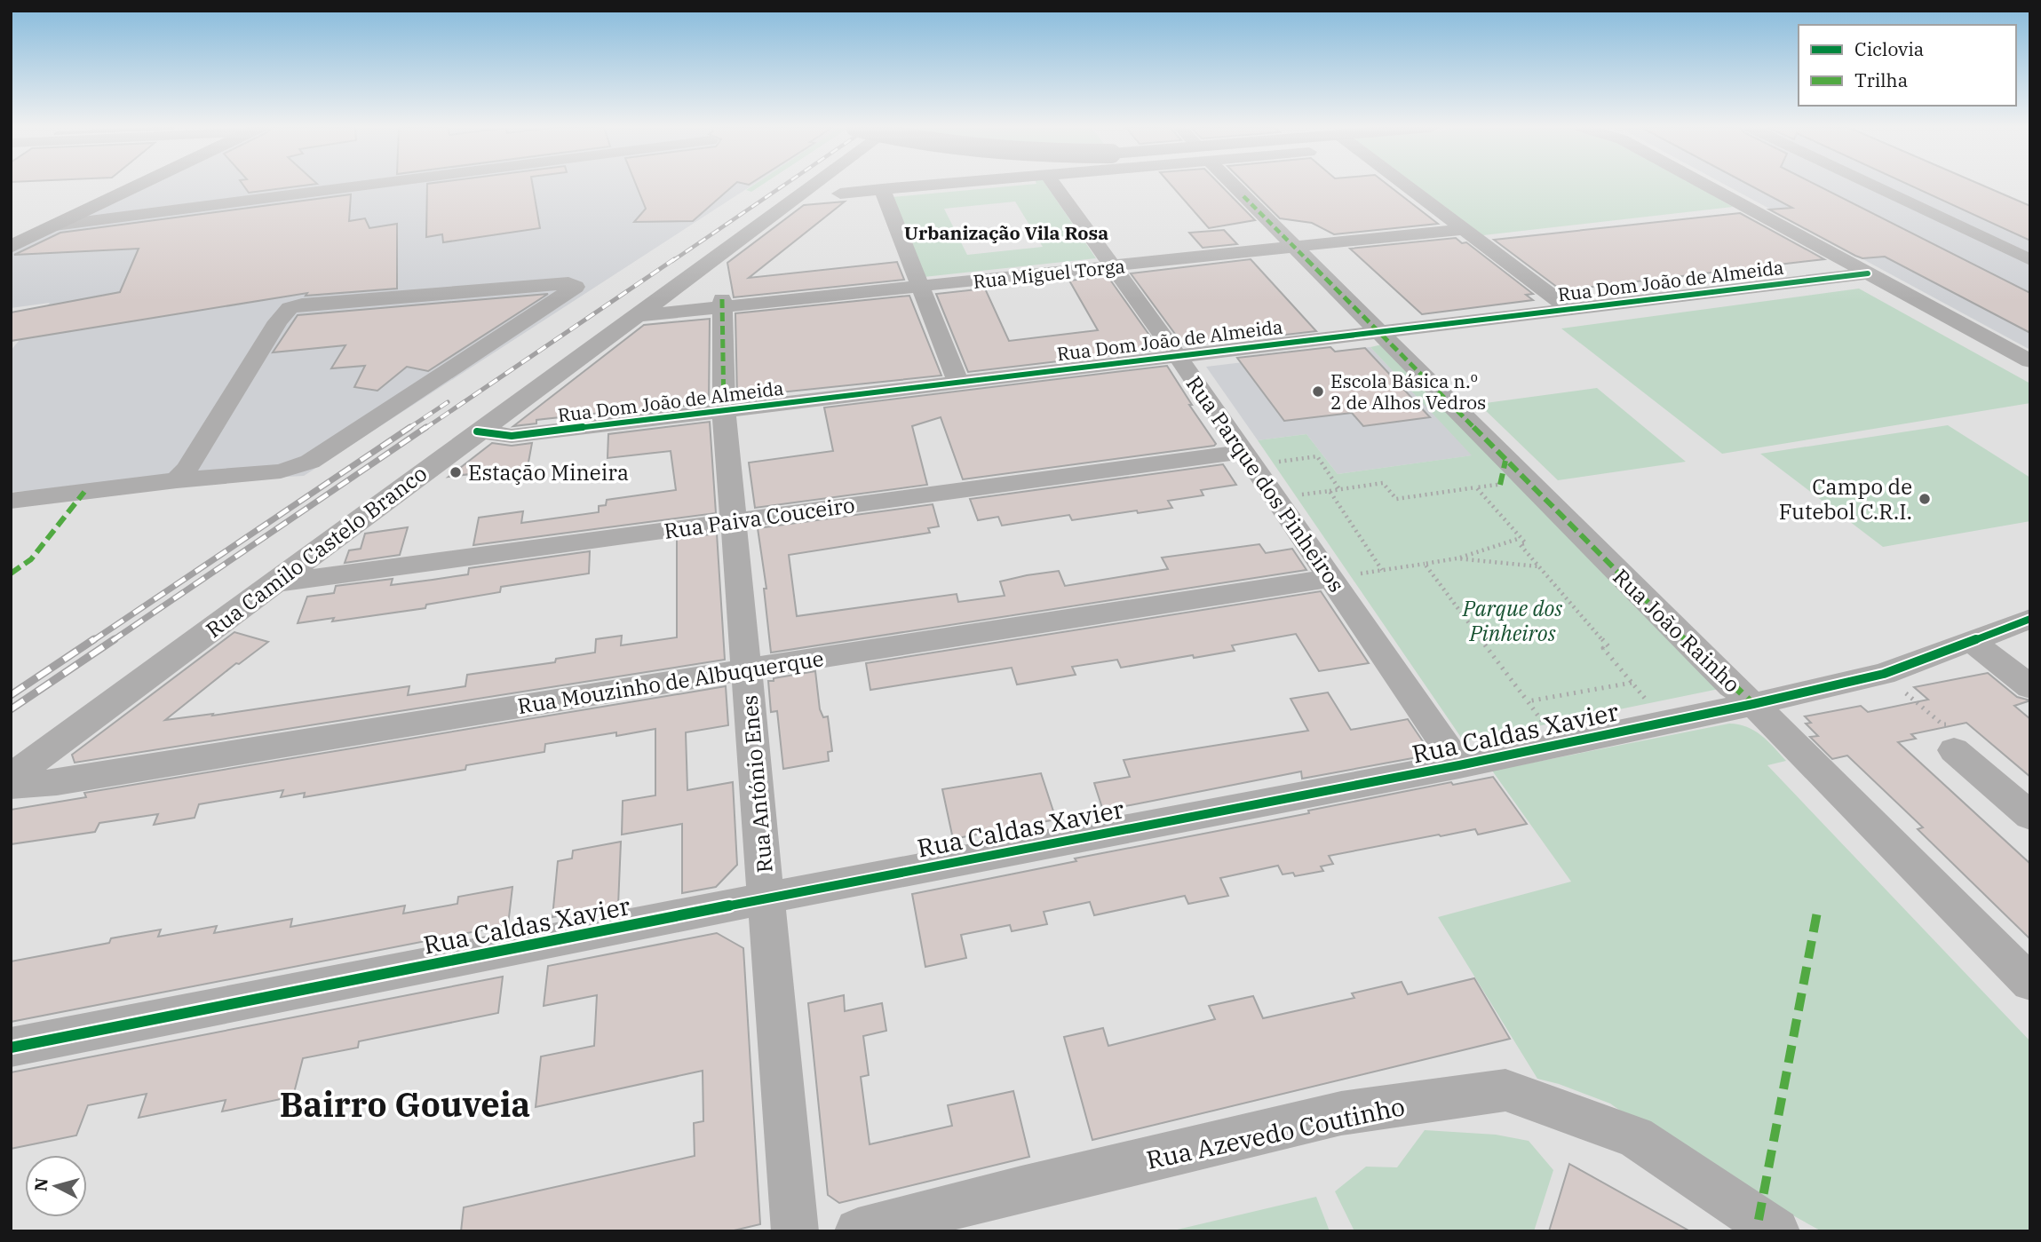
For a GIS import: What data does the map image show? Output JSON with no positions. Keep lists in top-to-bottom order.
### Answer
{
  "streets": {
    "street": [
      "Rua Miguel Torga",
      "Rua Dom João de Almeida",
      "Rua Parque dos Pinheiros",
      "Rua Paiva Couceiro",
      "Rua Camilo Castelo Branco",
      "Rua João Rainho",
      "Rua Mouzinho de Albuquerque",
      "Rua Caldas Xavier",
      "Rua António Enes",
      "Rua Azevedo Coutinho"
    ]
  },
  "crossings": [
    ["Rua Miguel Torga", "Rua Parque dos Pinheiros"],
    ["Rua Miguel Torga", "Rua Camilo Castelo Branco"],
    ["Rua Miguel Torga", "Rua João Rainho"],
    ["Rua Miguel Torga", "Rua António Enes"],
    ["Rua Dom João de Almeida", "Rua Parque dos Pinheiros"],
    ["Rua Dom João de Almeida", "Rua Camilo Castelo Branco"],
    ["Rua Dom João de Almeida", "Rua João Rainho"],
    ["Rua Dom João de Almeida", "Rua António Enes"],
    ["Rua Parque dos Pinheiros", "Rua Paiva Couceiro"],
    ["Rua Parque dos Pinheiros", "Rua Mouzinho de Albuquerque"],
    ["Rua Parque dos Pinheiros", "Rua Caldas Xavier"],
    ["Rua Paiva Couceiro", "Rua Camilo Castelo Branco"],
    ["Rua Paiva Couceiro", "Rua António Enes"],
    ["Rua João Rainho", "Rua Caldas Xavier"],
    ["Rua Mouzinho de Albuquerque", "Rua António Enes"],
    ["Rua Caldas Xavier", "Rua António Enes"]
  ],
  "districts": ["Urbanização Vila Rosa", "Bairro Gouveia"],
  "parks": ["Parque dos Pinheiros"],
  "places": ["Escola Básica n.º 2 de Alhos Vedros", "Estação Mineira", "Campo de Futebol C.R.I."],
  "legend": ["Ciclovia", "Trilha"],
  "north": "left"
}
